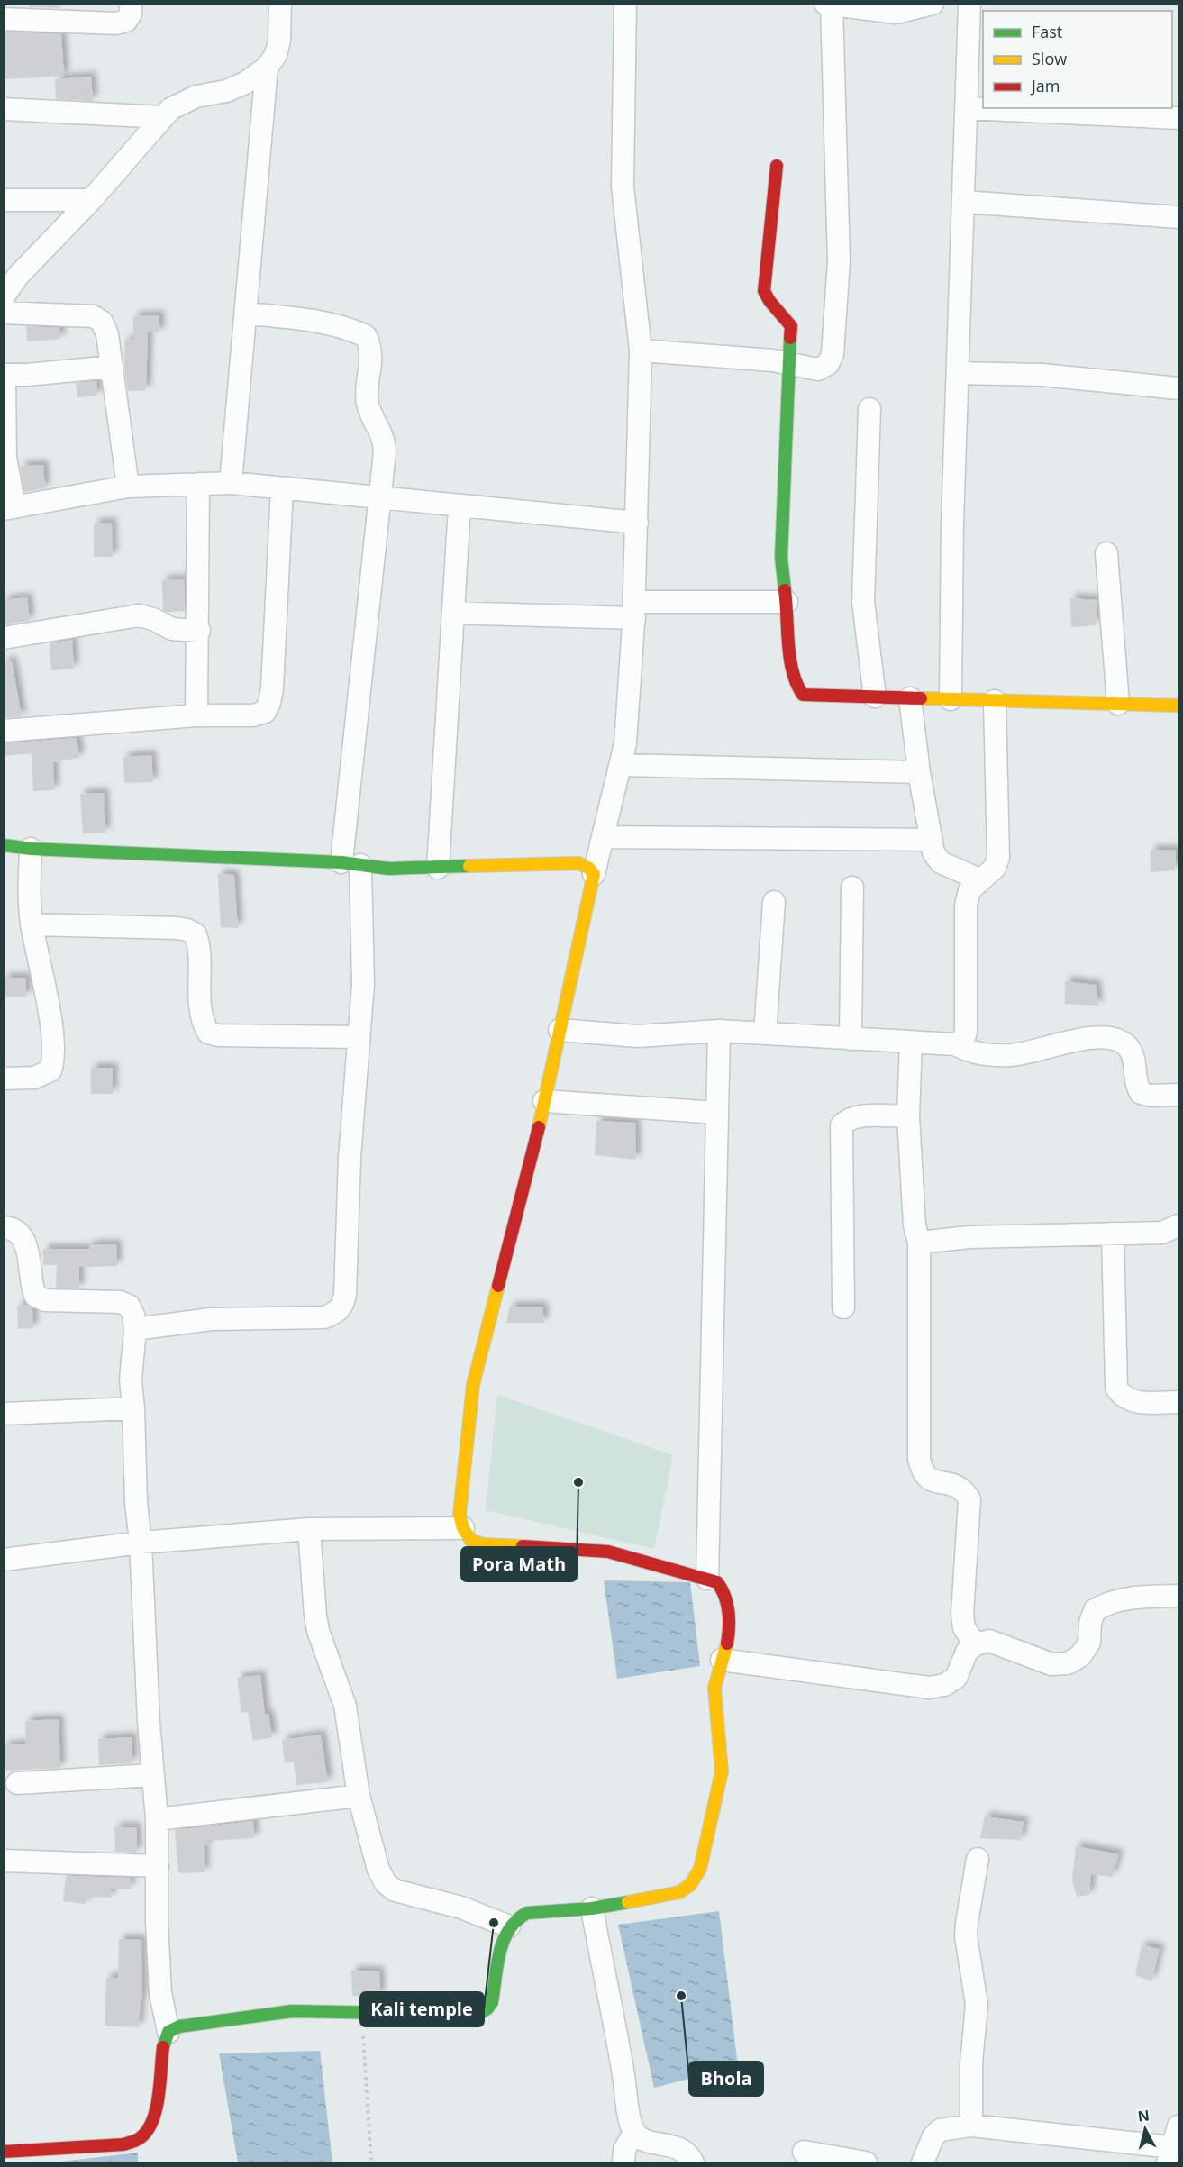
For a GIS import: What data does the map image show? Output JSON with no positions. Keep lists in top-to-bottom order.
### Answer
{
  "places": ["Pora Math", "Kali temple", "Bhola"],
  "legend": ["Fast", "Slow", "Jam"],
  "north": "top"
}
